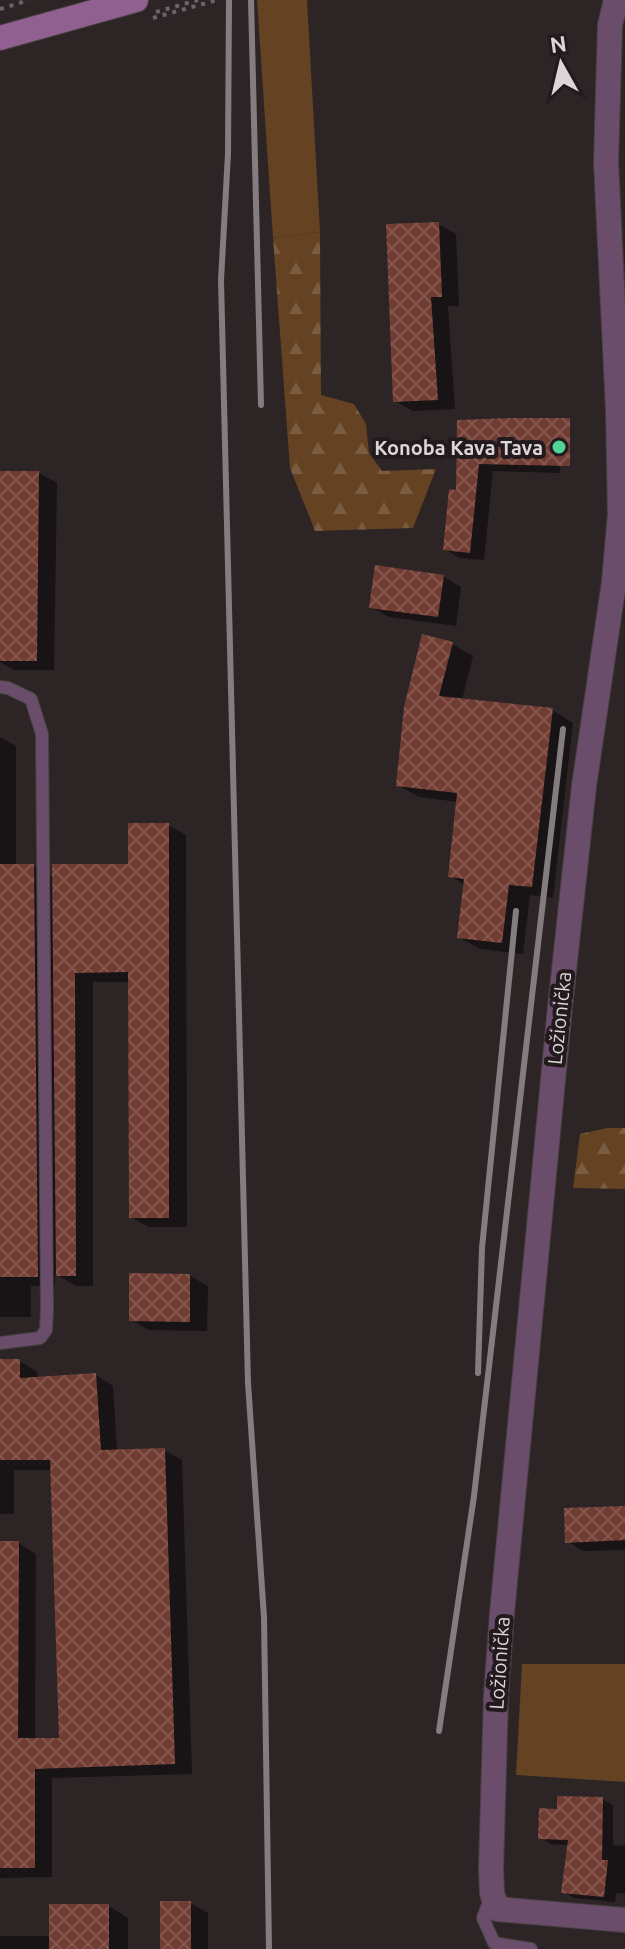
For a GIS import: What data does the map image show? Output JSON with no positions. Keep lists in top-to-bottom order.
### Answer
{
  "streets": {
    "street": ["Ložionička"]
  },
  "places": ["Konoba Kava Tava"],
  "north": "top"
}
